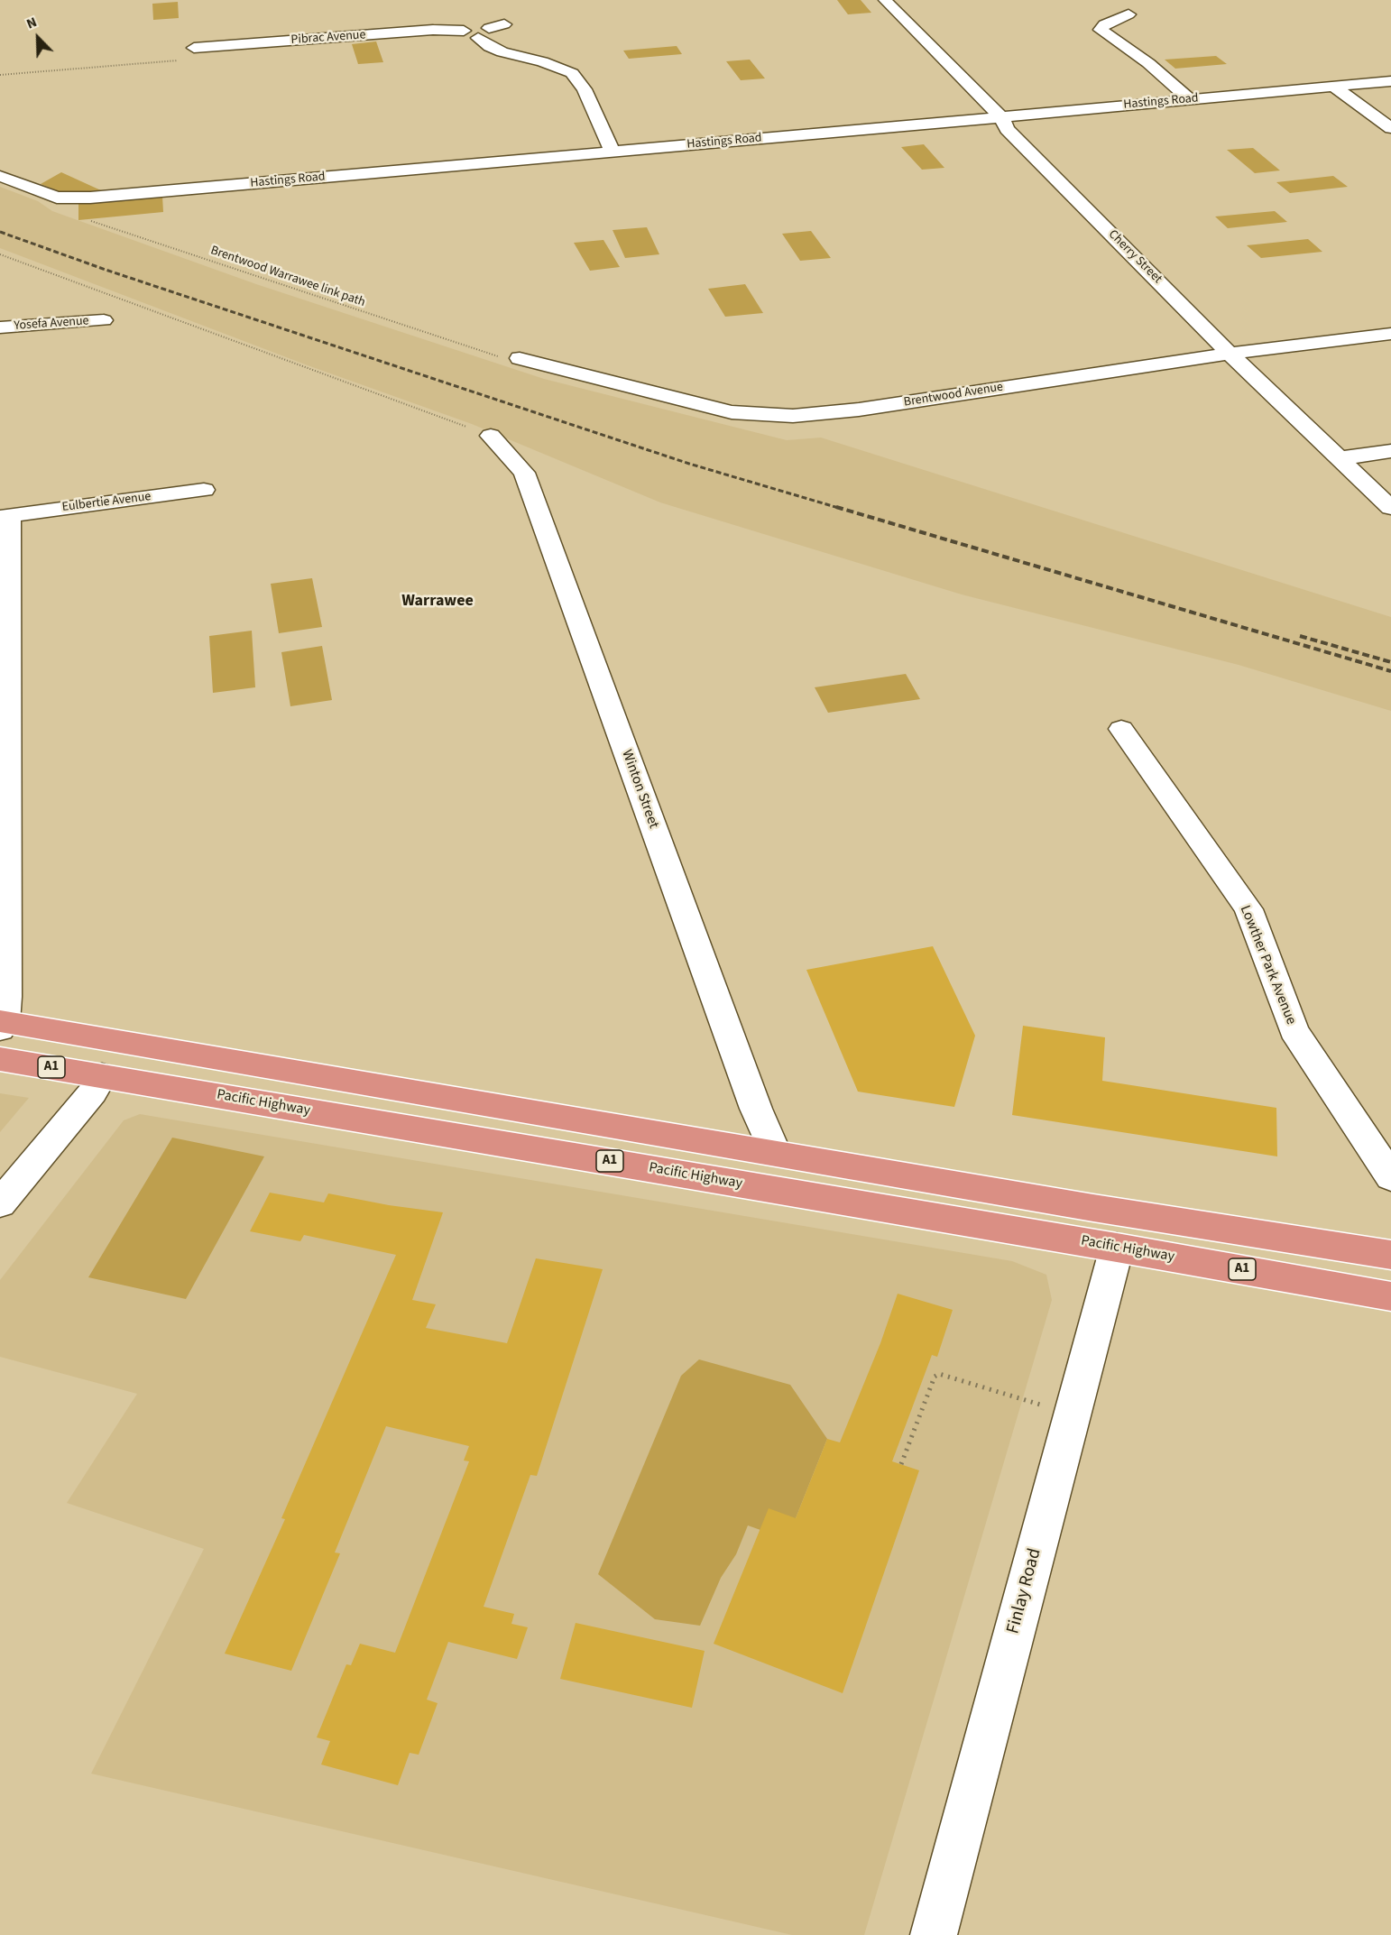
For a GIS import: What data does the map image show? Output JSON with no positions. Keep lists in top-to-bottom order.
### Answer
{
  "streets": {
    "highway": ["A1", "Pacific Highway"],
    "street": [
      "Pibrac Avenue",
      "Hastings Road",
      "Cherry Street",
      "Yosefa Avenue",
      "Brentwood Avenue",
      "Eulbertie Avenue",
      "Winton Street",
      "Lowther Park Avenue",
      "Finlay Road"
    ],
    "path": ["Brentwood Warrawee link path"]
  },
  "crossings": [
    ["Hastings Road", "Cherry Street"],
    ["Hastings Road", "Brentwood Warrawee link path"],
    ["Cherry Street", "Brentwood Avenue"],
    ["Brentwood Warrawee link path", "Brentwood Avenue"],
    ["Pacific Highway", "Finlay Road"]
  ],
  "districts": ["Warrawee"],
  "north": "top left"
}
